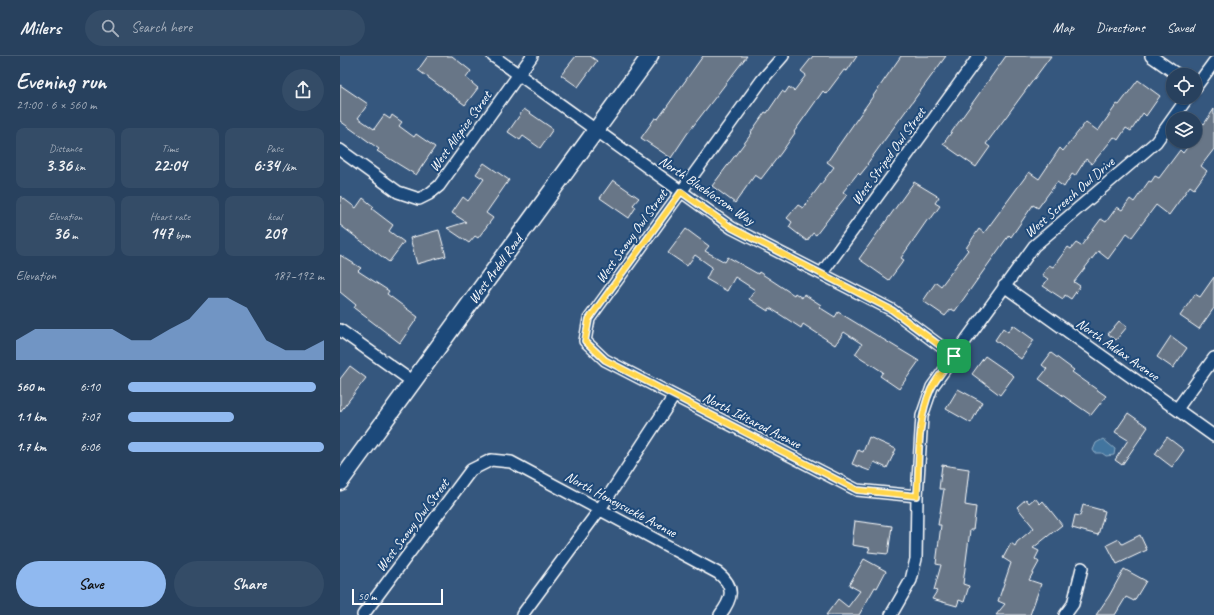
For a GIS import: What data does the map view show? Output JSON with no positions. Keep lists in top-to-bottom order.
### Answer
{
  "streets": {
    "street": [
      "West Allspice Street",
      "West Striped Owl Street",
      "North Blueblossom Way",
      "West Screech Owl Drive",
      "West Snowy Owl Street",
      "West Ardell Road",
      "North Addax Avenue",
      "North Iditarod Avenue",
      "North Honeysuckle Avenue"
    ]
  },
  "crossings": [
    ["West Allspice Street", "North Blueblossom Way"],
    ["West Striped Owl Street", "North Blueblossom Way"],
    ["North Blueblossom Way", "West Screech Owl Drive"],
    ["North Blueblossom Way", "West Snowy Owl Street"],
    ["North Blueblossom Way", "West Ardell Road"],
    ["West Screech Owl Drive", "North Addax Avenue"],
    ["West Screech Owl Drive", "North Iditarod Avenue"],
    ["West Snowy Owl Street", "North Iditarod Avenue"],
    ["West Snowy Owl Street", "North Honeysuckle Avenue"]
  ],
  "scale_bar": "50 m",
  "page": {
    "header": "Milers",
    "search": "Search here",
    "nav": ["Map", "Directions", "Saved"],
    "heading": ["Evening run", "21:00 · 6 × 560 m"],
    "stats": [
      ["Distance", "3.36 km"],
      ["Time", "22:04"],
      ["Pace", "6:34 /km"],
      ["Elevation", "36 m"],
      ["Heart rate", "147 bpm"],
      ["kcal", "209"]
    ],
    "chart": ["Elevation", "187–192 m"],
    "list": [
      {
        "name": "560 m",
        "note": "6:10"
      },
      {
        "name": "1.1 km",
        "note": "7:07"
      },
      {
        "name": "1.7 km",
        "note": "6:06"
      }
    ],
    "buttons": ["Save", "Share"],
    "scale": "50 m"
  }
}
